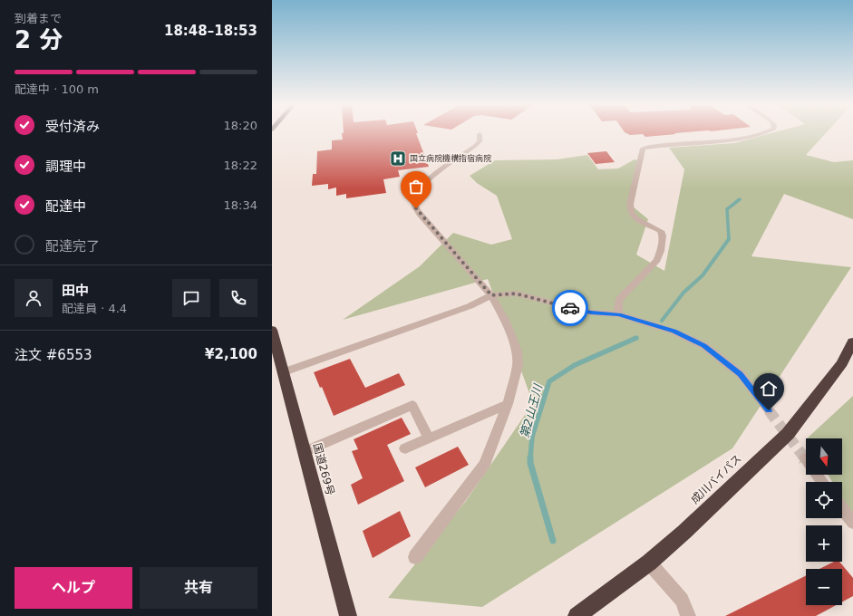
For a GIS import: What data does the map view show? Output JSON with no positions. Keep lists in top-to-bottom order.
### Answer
{
  "streets": {
    "highway": ["国道269号", "成川バイパス"]
  },
  "water": ["第2山王川"],
  "places": {
    "hospital": ["国立病院機構指宿病院"]
  },
  "north": "bottom",
  "page": {
    "heading": ["2 分", "到着まで", "18:48–18:53"],
    "panel": [
      "田中",
      "配達員 · 4.4",
      "注文 #6553",
      "¥2,100"
    ],
    "bar": "配達中 · 100 m",
    "list": [
      ["受付済み", "18:20"],
      ["調理中", "18:22"],
      ["配達中", "18:34"],
      "配達完了"
    ],
    "map_buttons": ["+", "−"],
    "buttons": ["ヘルプ", "共有"]
  }
}
